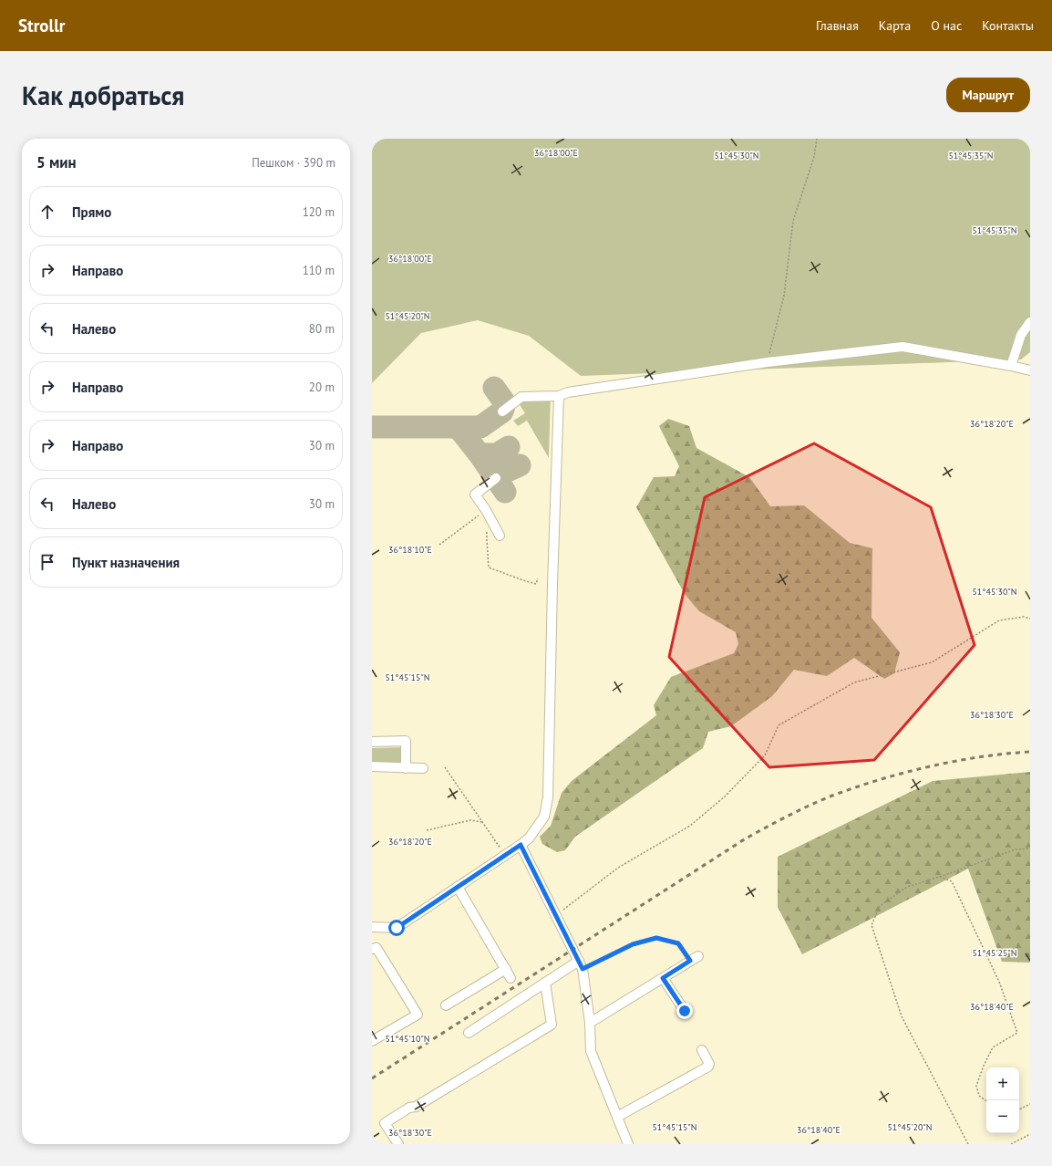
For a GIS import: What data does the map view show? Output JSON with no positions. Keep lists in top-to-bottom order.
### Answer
{
  "page": {
    "header": "Strollr",
    "nav": [
      "Главная",
      "Карта",
      "О нас",
      "Контакты"
    ],
    "buttons": "Маршрут",
    "title": "Как добраться",
    "heading": ["5 мин", "Пешком · 390 m"],
    "list": [
      ["Прямо", "120 m"],
      ["Направо", "110 m"],
      ["Налево", "80 m"],
      ["Направо", "20 m"],
      ["Направо", "30 m"],
      ["Налево", "30 m"],
      "Пункт назначения"
    ],
    "map_buttons": ["+", "−"]
  },
  "coordinates": [
    "36°18'00\"E",
    "51°45'30\"N",
    "51°45'35\"N",
    "51°45'20\"N",
    "36°18'20\"E",
    "36°18'10\"E",
    "51°45'15\"N",
    "36°18'30\"E",
    "51°45'25\"N",
    "36°18'40\"E",
    "51°45'10\"N"
  ]
}
